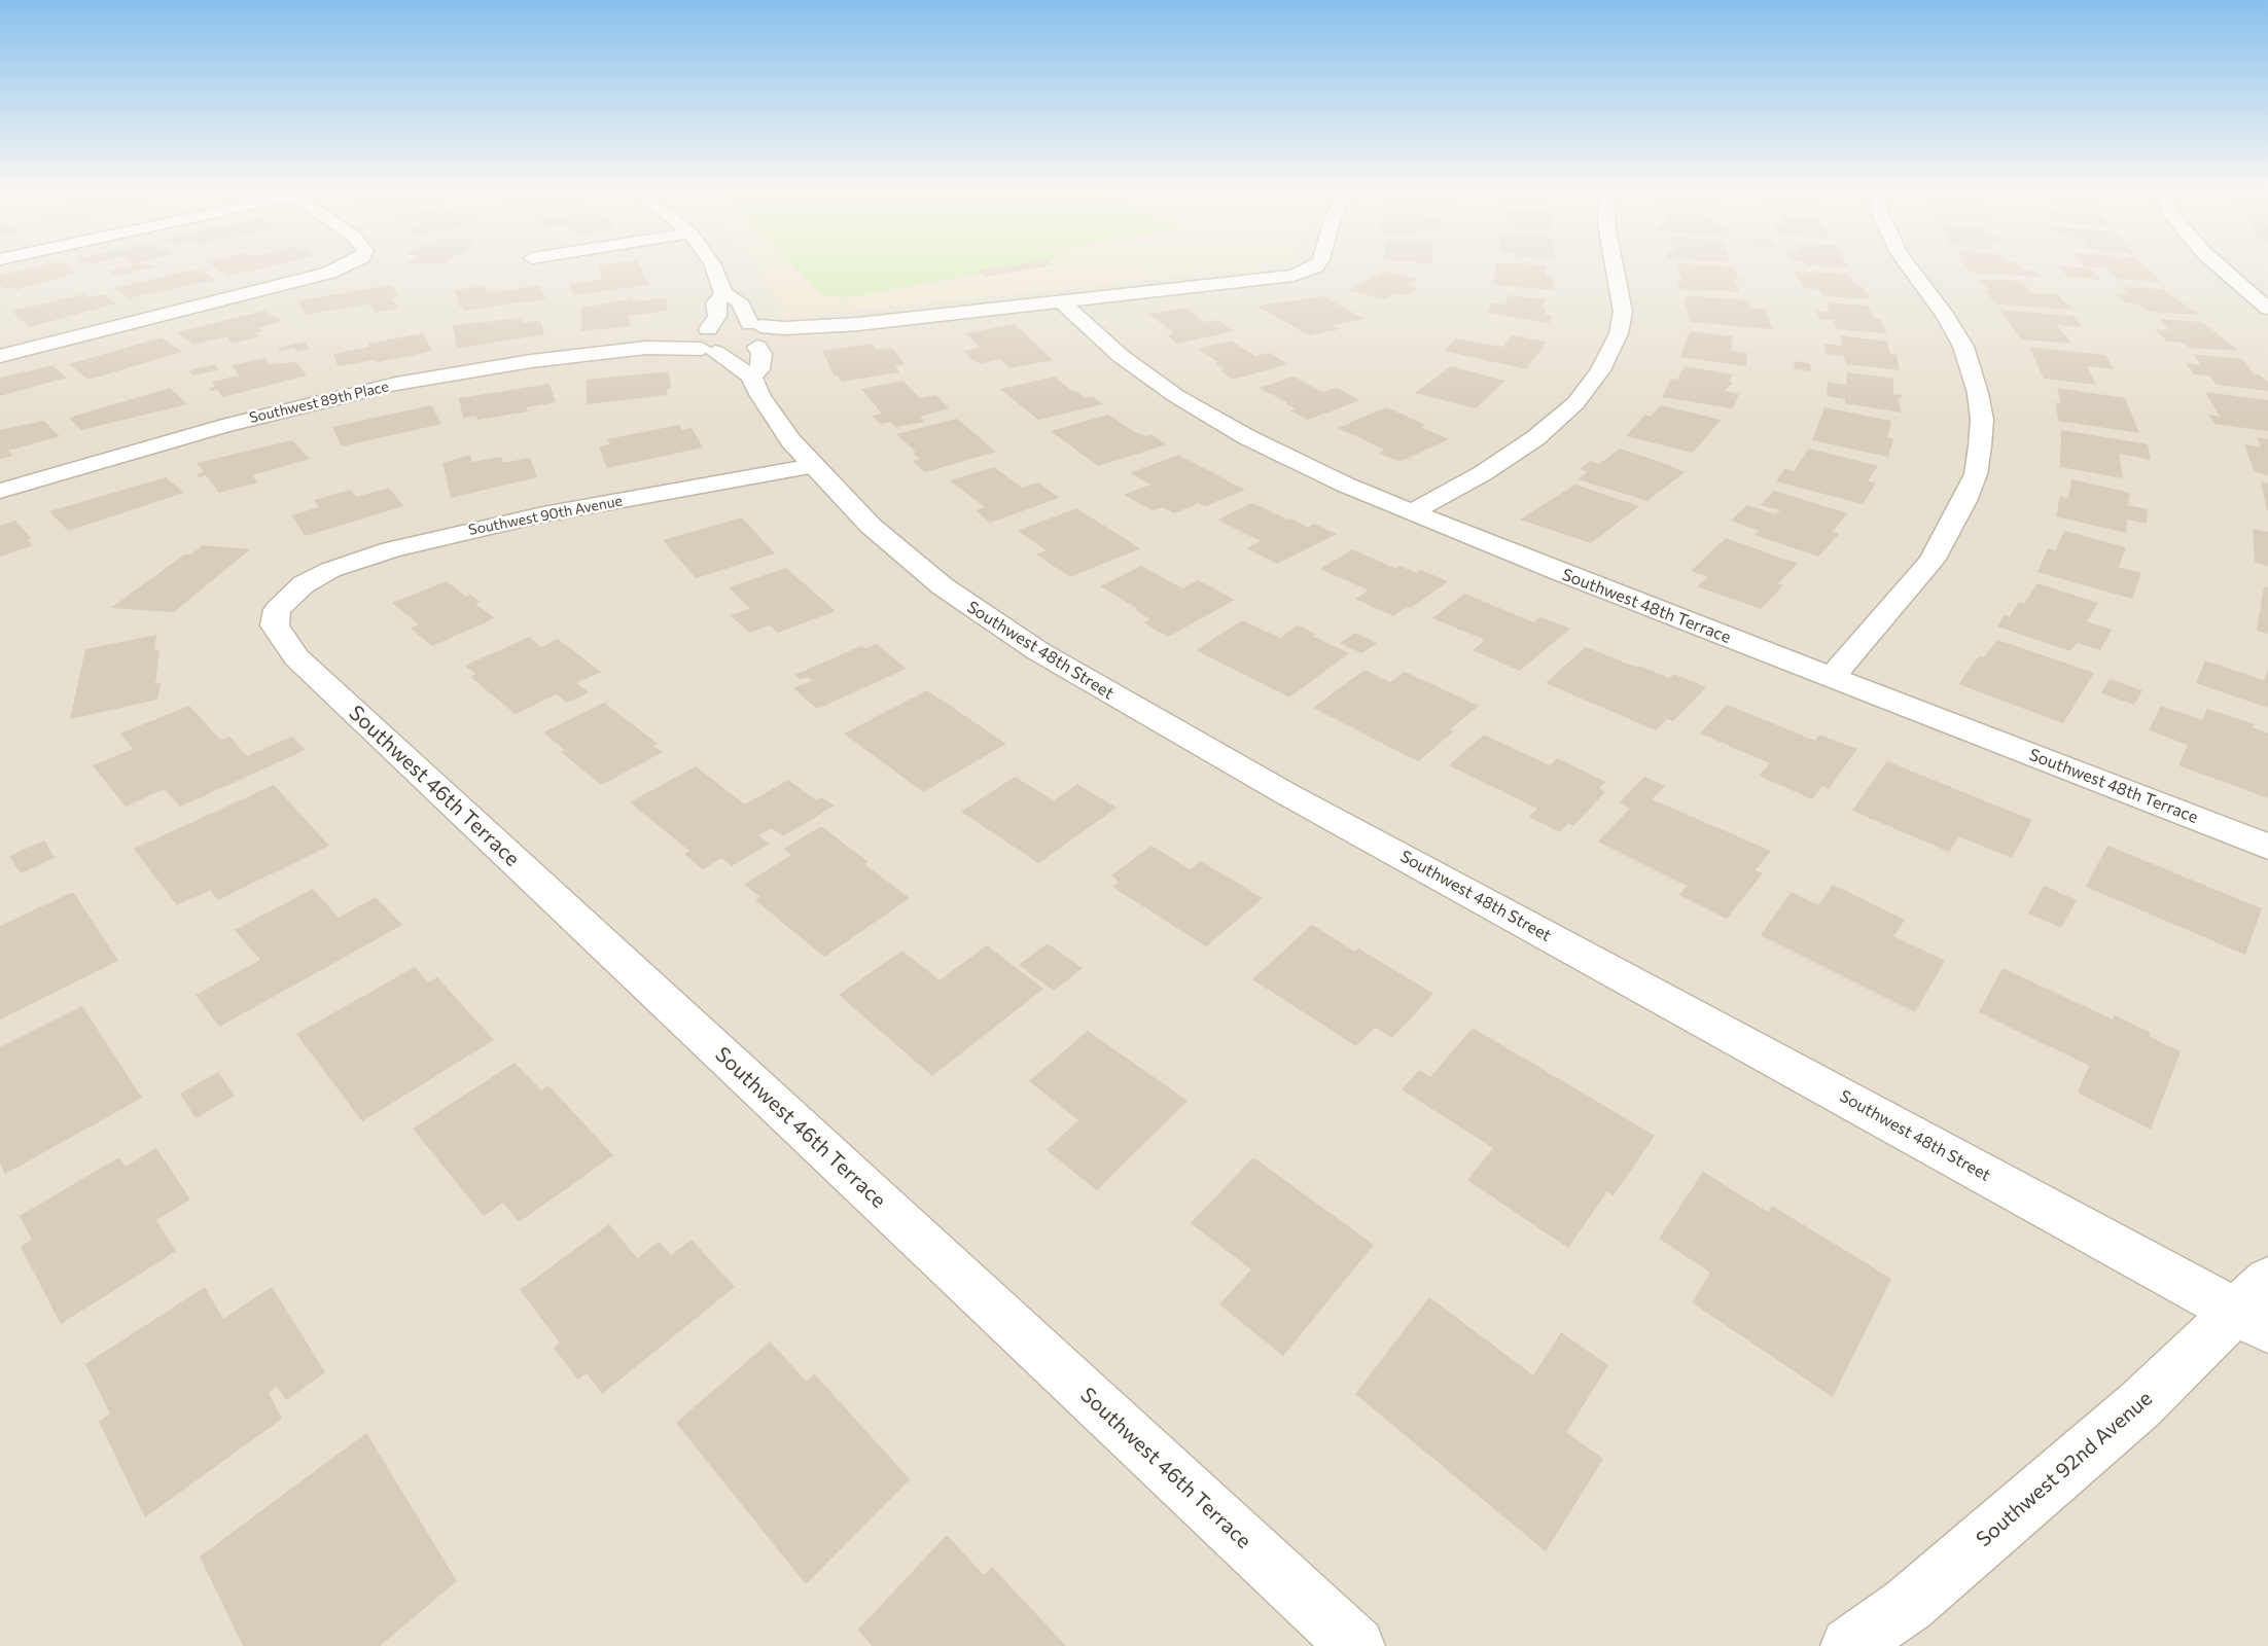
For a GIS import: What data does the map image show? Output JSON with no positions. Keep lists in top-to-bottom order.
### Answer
{
  "streets": {
    "street": [
      "Southwest 89th Place",
      "Southwest 90th Avenue",
      "Southwest 48th Terrace",
      "Southwest 48th Street",
      "Southwest 46th Terrace",
      "Southwest 92nd Avenue"
    ]
  },
  "crossings": [
    ["Southwest 89th Place", "Southwest 48th Street"],
    ["Southwest 90th Avenue", "Southwest 48th Street"],
    ["Southwest 90th Avenue", "Southwest 46th Terrace"],
    ["Southwest 48th Street", "Southwest 92nd Avenue"]
  ]
}
